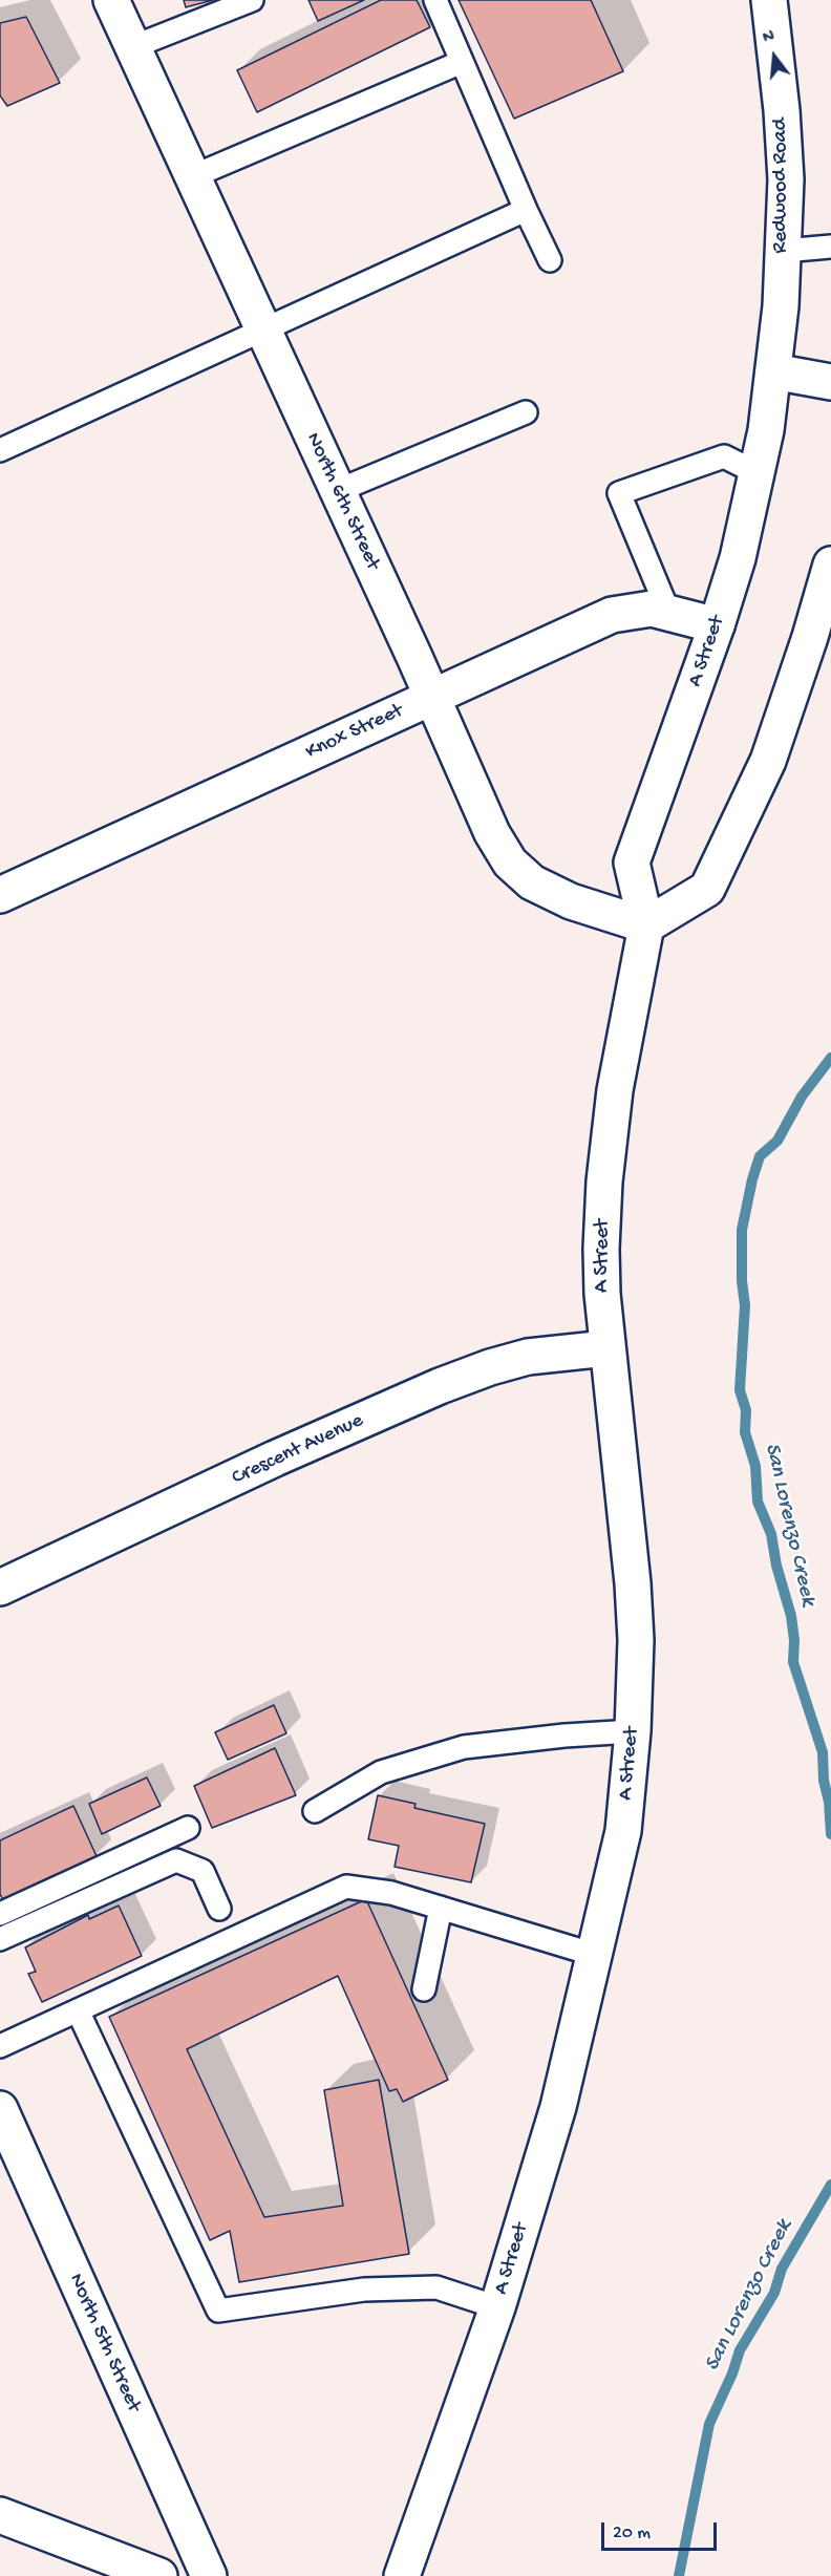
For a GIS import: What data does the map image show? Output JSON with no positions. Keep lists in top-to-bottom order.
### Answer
{
  "streets": {
    "street": [
      "Redwood Road",
      "North 6th Street",
      "A Street",
      "Knox Street",
      "Crescent Avenue",
      "North 5th Street"
    ]
  },
  "crossings": [
    ["Redwood Road", "A Street"],
    ["North 6th Street", "A Street"],
    ["North 6th Street", "Knox Street"],
    ["A Street", "Knox Street"],
    ["A Street", "Crescent Avenue"]
  ],
  "water": ["San Lorenzo Creek"],
  "scale_bar": "20 m",
  "north": "top"
}
